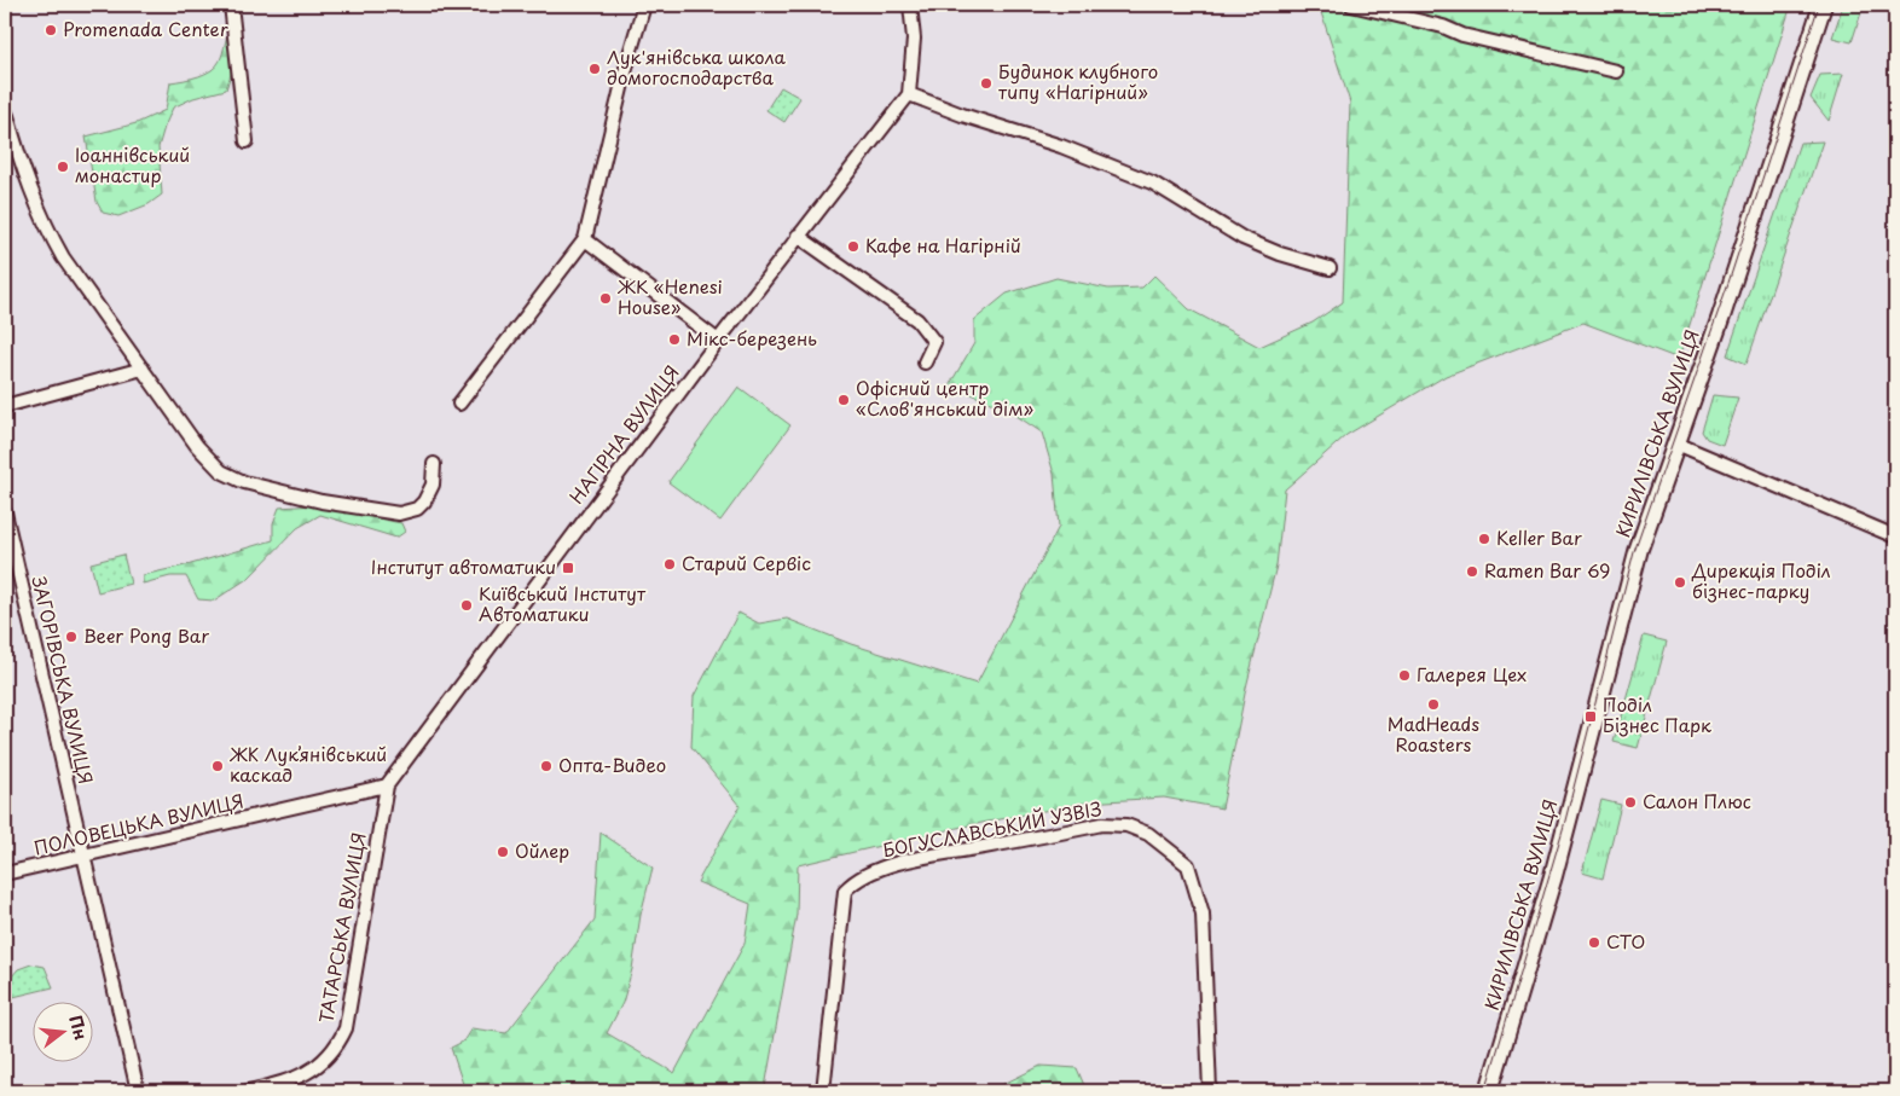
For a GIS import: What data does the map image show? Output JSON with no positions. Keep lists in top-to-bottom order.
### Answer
{
  "streets": {
    "main road": ["КИРИЛІВСЬКА ВУЛИЦЯ"],
    "street": [
      "НАГІРНА ВУЛИЦЯ",
      "ЗАГОРІВСЬКА ВУЛИЦЯ",
      "ПОЛОВЕЦЬКА ВУЛИЦЯ",
      "БОГУСЛАВСЬКИЙ УЗВІЗ",
      "ТАТАРСЬКА ВУЛИЦЯ"
    ]
  },
  "crossings": [
    ["НАГІРНА ВУЛИЦЯ", "ПОЛОВЕЦЬКА ВУЛИЦЯ"],
    ["НАГІРНА ВУЛИЦЯ", "ТАТАРСЬКА ВУЛИЦЯ"],
    ["ЗАГОРІВСЬКА ВУЛИЦЯ", "ПОЛОВЕЦЬКА ВУЛИЦЯ"],
    ["ПОЛОВЕЦЬКА ВУЛИЦЯ", "ТАТАРСЬКА ВУЛИЦЯ"]
  ],
  "places": {
    "other": [
      "Promenada Center",
      "Лук'янівська школа домогосподарства",
      "Будинок клубного типу «Нагірний»",
      "Іоаннівський монастир",
      "Кафе на Нагірній",
      "ЖК «Henesi House»",
      "Мікс-березень",
      "Офісний центр «Слов'янський дім»",
      "Keller Bar",
      "Старий Сервіс",
      "Ramen Bar 69",
      "Дирекція Поділ бізнес-парку",
      "Київський Інститут Автоматики",
      "Beer Pong Bar",
      "Галерея Цех",
      "MadHeads Roasters",
      "ЖК Лук’янівський каскад",
      "Опта-Видео",
      "Салон Плюс",
      "Ойлер",
      "СТО"
    ],
    "transit": ["Інститут автоматики", "Поділ Бізнес Парк"]
  },
  "north": "right"
}
